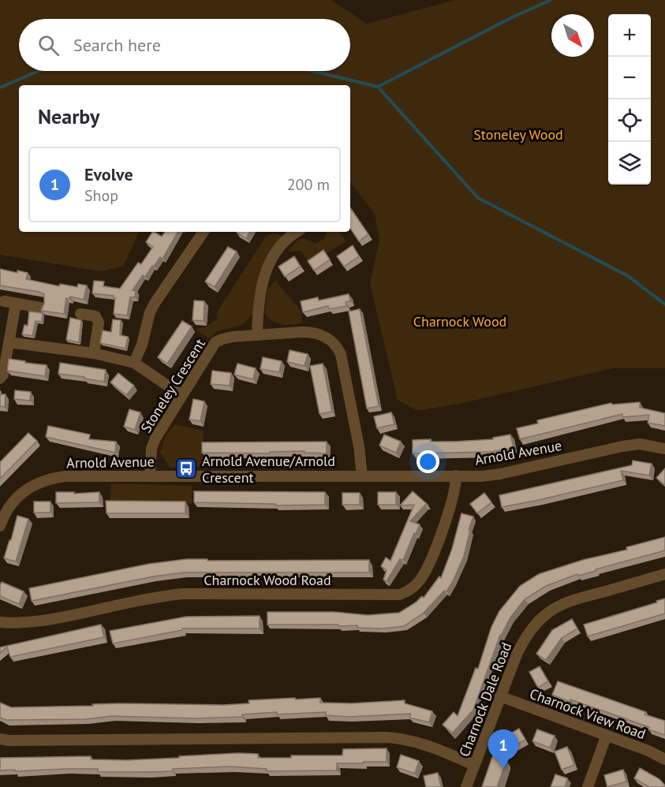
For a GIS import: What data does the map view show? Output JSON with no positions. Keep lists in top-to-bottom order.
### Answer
{
  "streets": {
    "street": [
      "Stoneley Crescent",
      "Arnold Avenue",
      "Charnock Wood Road",
      "Charnock Dale Road",
      "Charnock View Road"
    ]
  },
  "crossings": [
    ["Stoneley Crescent", "Arnold Avenue"],
    ["Arnold Avenue", "Charnock Wood Road"],
    ["Charnock Dale Road", "Charnock View Road"]
  ],
  "parks": ["Stoneley Wood", "Charnock Wood"],
  "places": {
    "bus stop": ["Arnold Avenue/Arnold Crescent"]
  },
  "north": "bottom right",
  "page": {
    "map_buttons": ["+", "−"],
    "search": "Search here",
    "heading": "Nearby",
    "list": [
      {
        "mark": "1",
        "name": "Evolve",
        "note": "Shop",
        "value": "200 m"
      }
    ],
    "pins": "1"
  }
}
